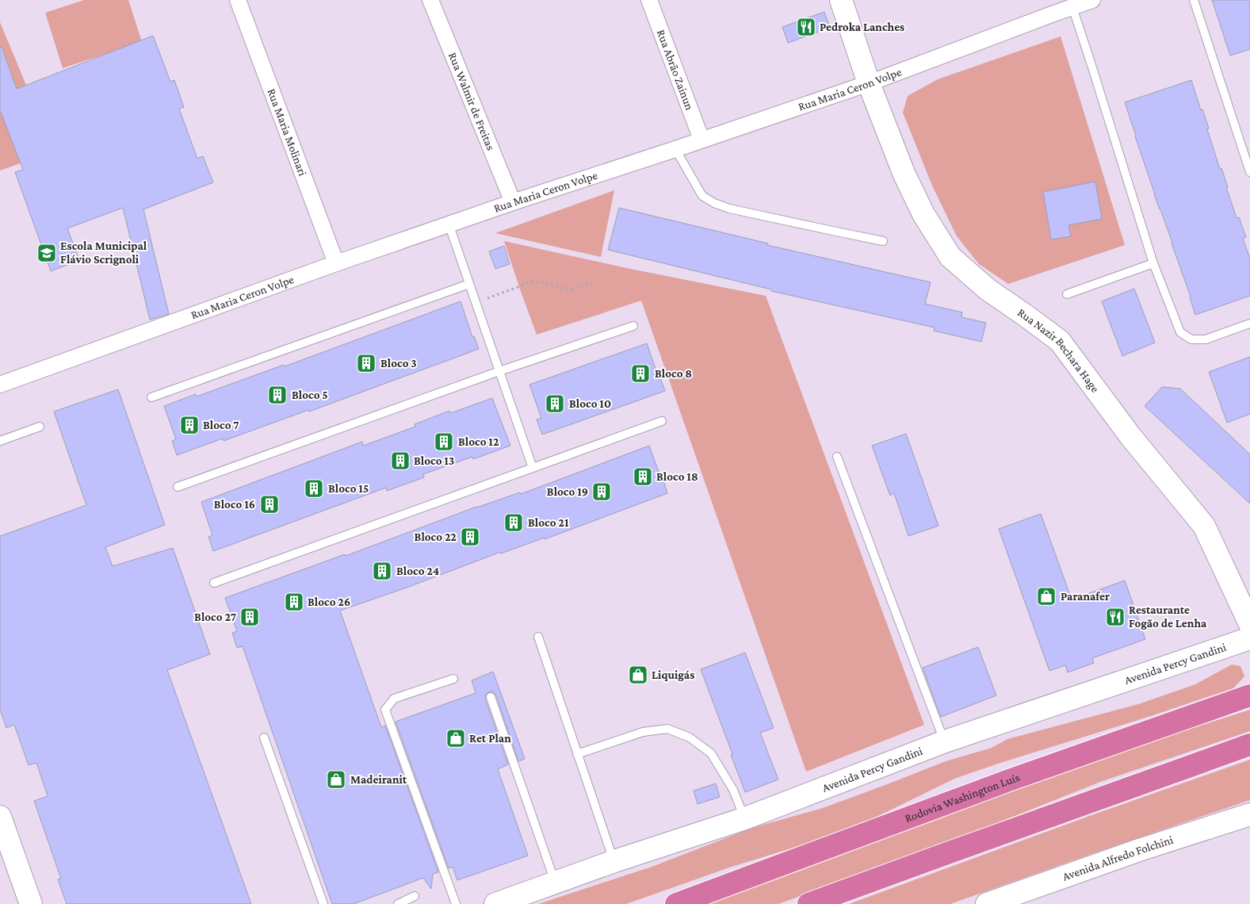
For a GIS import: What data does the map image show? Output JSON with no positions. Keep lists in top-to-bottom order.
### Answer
{
  "streets": {
    "highway": ["Rodovia Washington Luís"],
    "main road": ["Rua Nazir Bechara Hage", "Avenida Percy Gandini", "Avenida Alfredo Folchini"],
    "street": [
      "Rua Abrão Zainun",
      "Rua Maria Ceron Volpe",
      "Rua Walmir de Freitas",
      "Rua Maria Molinari"
    ]
  },
  "crossings": [
    ["Rua Abrão Zainun", "Rua Maria Ceron Volpe"],
    ["Rua Maria Ceron Volpe", "Rua Walmir de Freitas"],
    ["Rua Maria Ceron Volpe", "Rua Maria Molinari"],
    ["Rua Maria Ceron Volpe", "Rua Nazir Bechara Hage"]
  ],
  "places": {
    "restaurant": ["Pedroka Lanches", "Restaurante Fogão de Lenha"],
    "school or university": ["Escola Municipal Flávio Scrignoli"],
    "building": [
      "Bloco 3",
      "Bloco 8",
      "Bloco 5",
      "Bloco 10",
      "Bloco 7",
      "Bloco 12",
      "Bloco 13",
      "Bloco 18",
      "Bloco 15",
      "Bloco 19",
      "Bloco 16",
      "Bloco 21",
      "Bloco 22",
      "Bloco 24",
      "Bloco 26",
      "Bloco 27"
    ],
    "shop": [
      "Paranafer",
      "Liquigás",
      "Ret Plan",
      "Madeiranit"
    ]
  }
}
